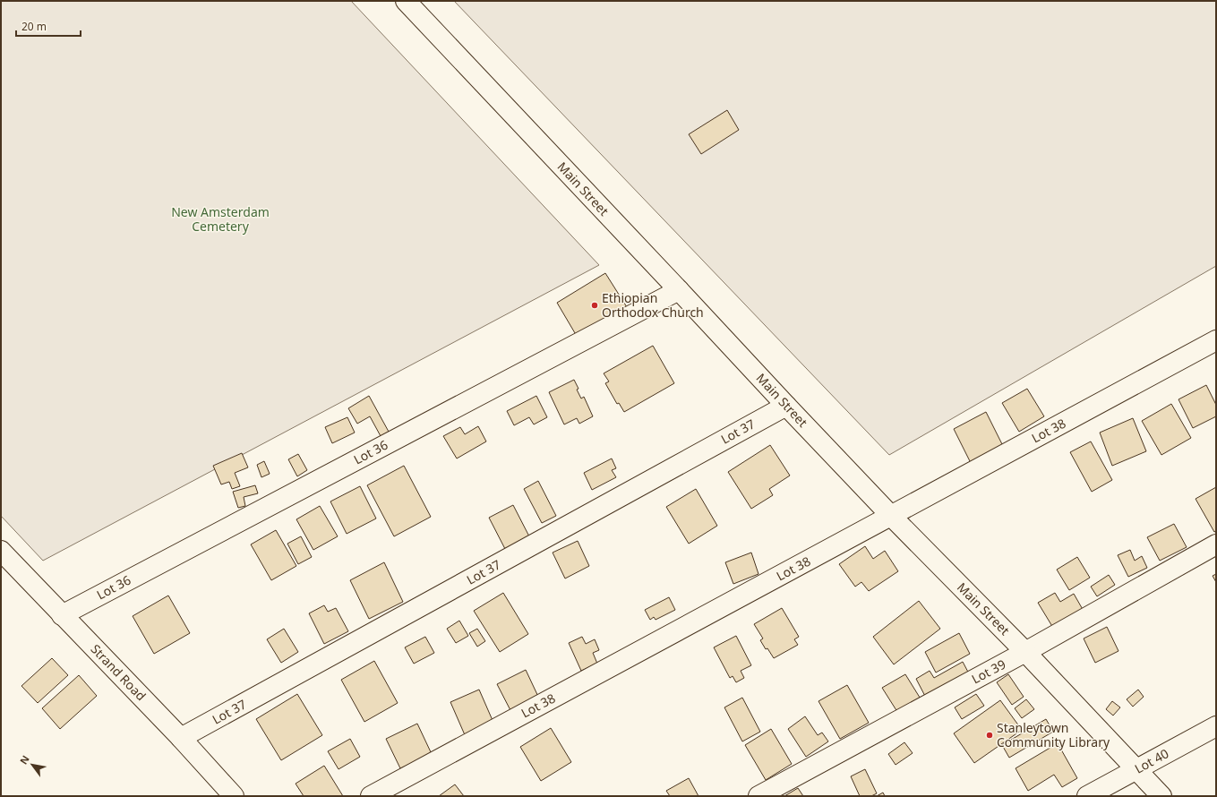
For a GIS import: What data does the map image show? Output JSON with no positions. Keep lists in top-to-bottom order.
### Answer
{
  "streets": {
    "street": [
      "Main Street",
      "Lot 38",
      "Lot 37",
      "Lot 36",
      "Lot 39",
      "Strand Road",
      "Lot 40"
    ]
  },
  "crossings": [
    ["Main Street", "Lot 38"],
    ["Main Street", "Lot 37"],
    ["Main Street", "Lot 36"],
    ["Main Street", "Lot 39"],
    ["Main Street", "Lot 40"],
    ["Lot 37", "Strand Road"],
    ["Lot 36", "Strand Road"]
  ],
  "parks": ["New Amsterdam Cemetery"],
  "places": ["Ethiopian Orthodox Church", "Stanleytown Community Library"],
  "scale_bar": "20 m",
  "north": "top left"
}
